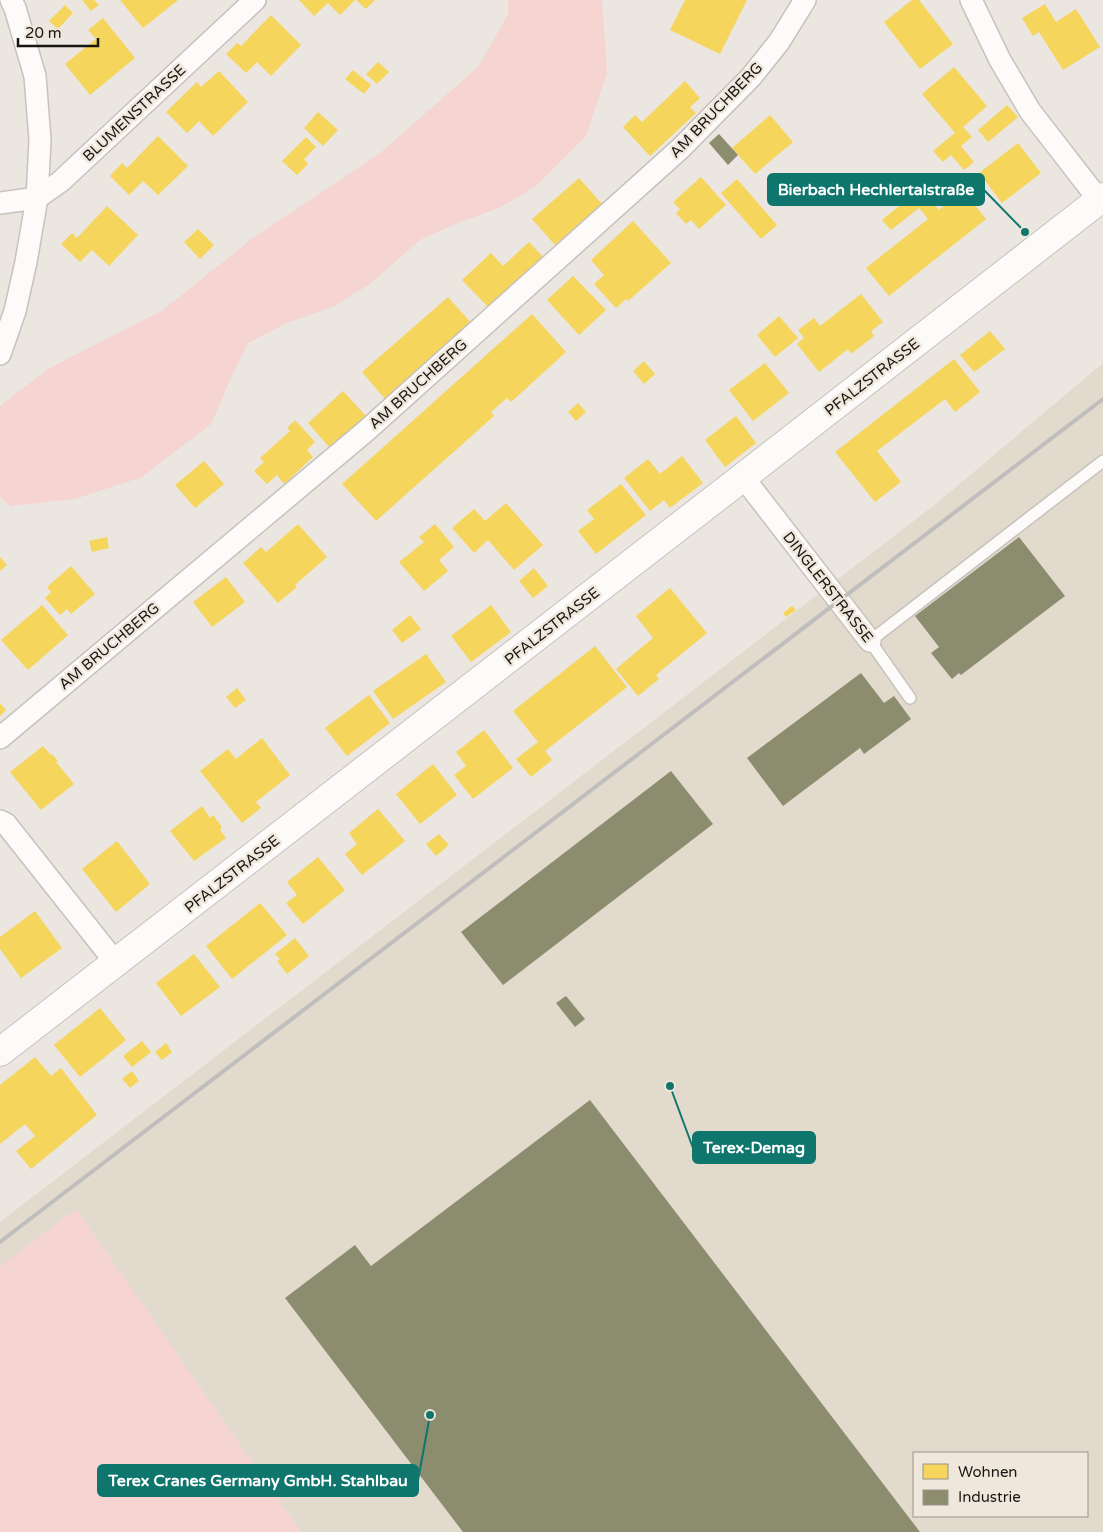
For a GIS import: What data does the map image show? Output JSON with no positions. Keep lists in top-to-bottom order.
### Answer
{
  "streets": {
    "main road": ["PFALZSTRASSE"],
    "street": ["AM BRUCHBERG", "BLUMENSTRASSE", "DINGLERSTRASSE"]
  },
  "crossings": [
    ["PFALZSTRASSE", "DINGLERSTRASSE"]
  ],
  "places": ["Bierbach Hechlertalstraße", "Terex-Demag", "Terex Cranes Germany GmbH. Stahlbau"],
  "legend": ["Wohnen", "Industrie"],
  "scale_bar": "20 m"
}
